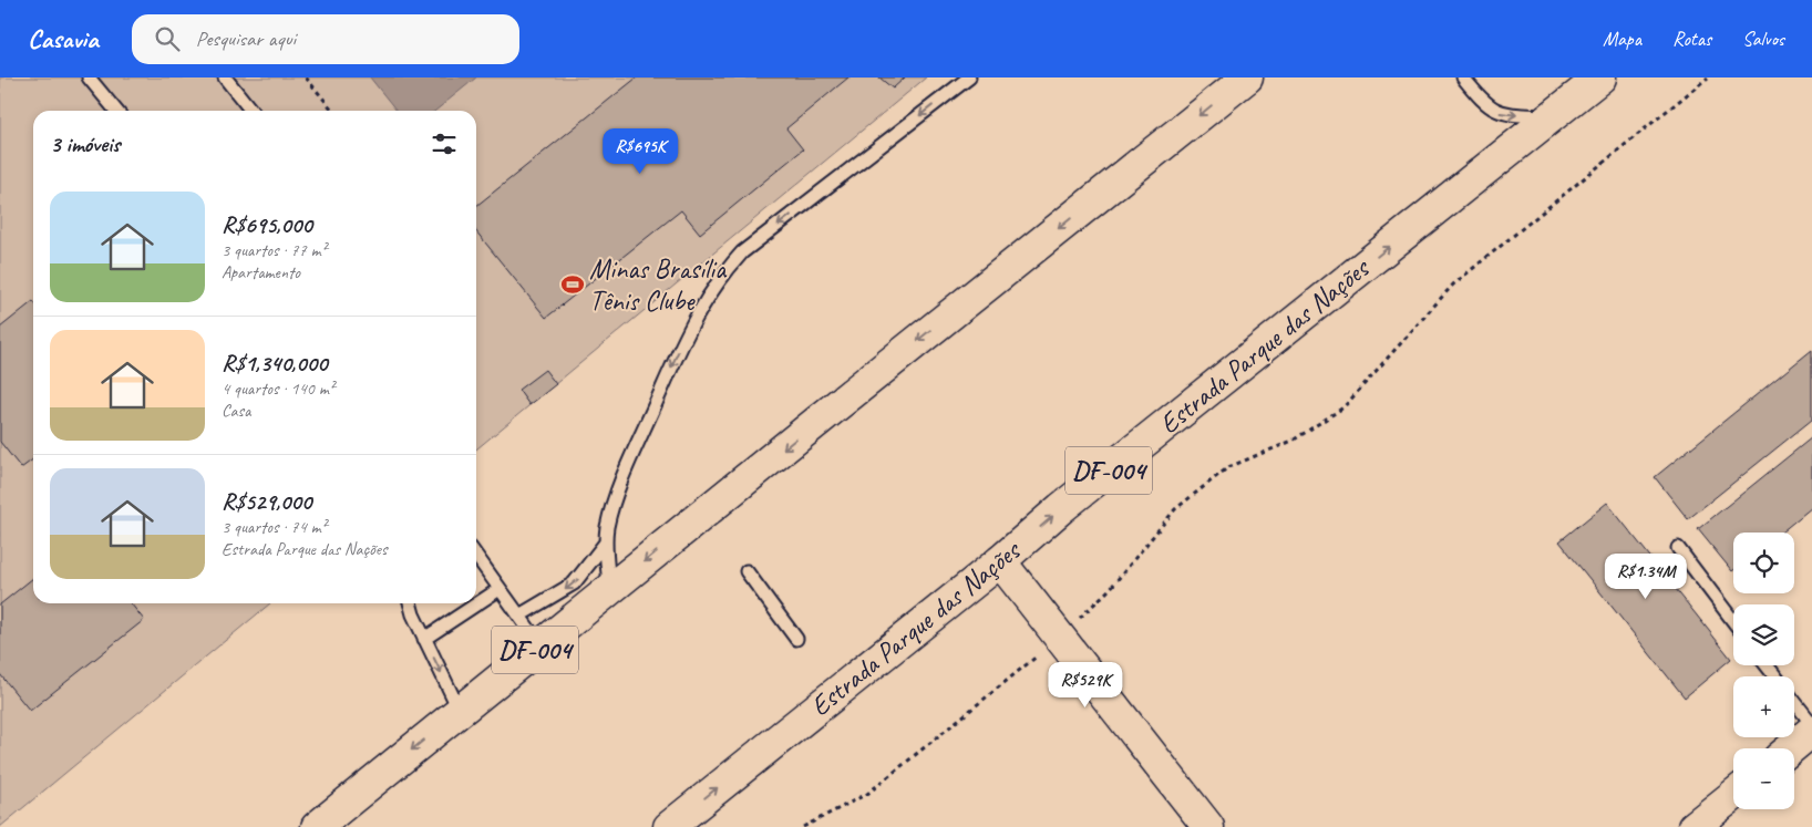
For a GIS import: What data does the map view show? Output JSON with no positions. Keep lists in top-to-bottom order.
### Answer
{
  "streets": {
    "main road": ["Estrada Parque das Nações", "DF-004"]
  },
  "places": {
    "sports": ["Minas Brasília Tênis Clube"]
  },
  "page": {
    "header": "Casavia",
    "search": "Pesquisar aqui",
    "nav": ["Mapa", "Rotas", "Salvos"],
    "heading": "3 imóveis",
    "price": ["R$695K", "R$1.34M", "R$529K"],
    "list": [
      {
        "name": "R$695,000",
        "note": "3 quartos · 77 m² · Apartamento"
      },
      {
        "name": "R$1,340,000",
        "note": "4 quartos · 140 m² · Casa"
      },
      {
        "name": "R$529,000",
        "note": "3 quartos · 74 m² · Estrada Parque das Nações"
      }
    ],
    "map_buttons": ["+", "−"]
  }
}
